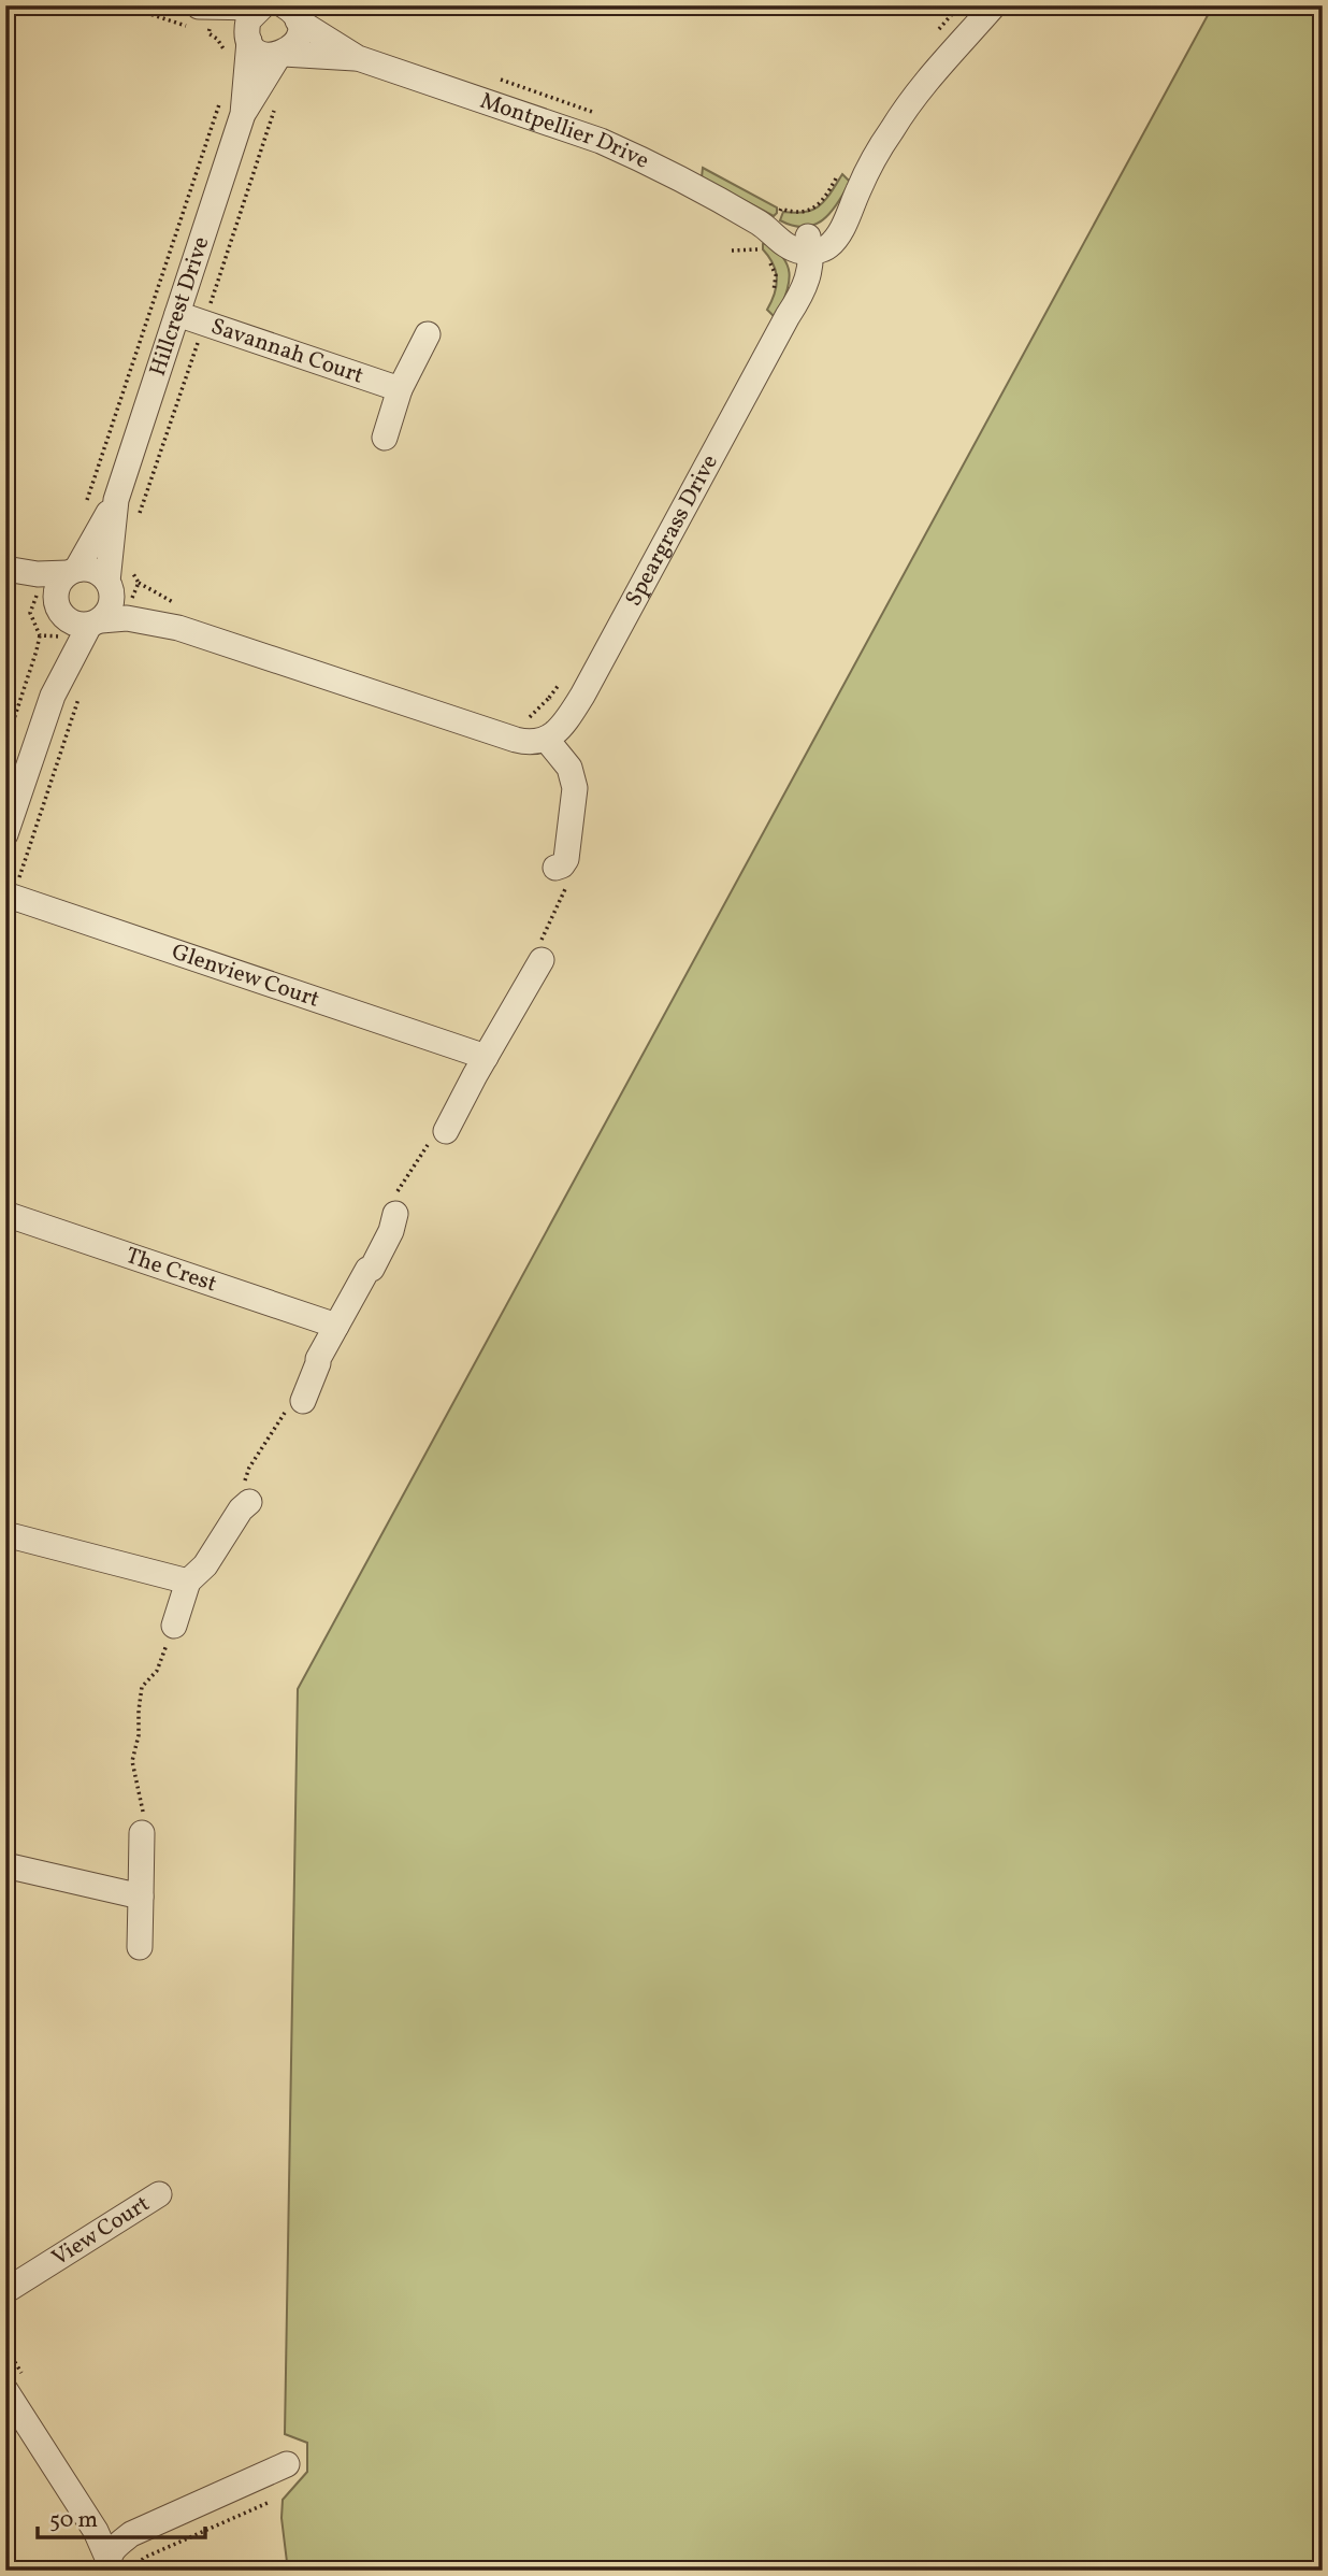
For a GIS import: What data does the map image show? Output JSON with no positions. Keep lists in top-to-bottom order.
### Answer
{
  "streets": {
    "street": [
      "Montpellier Drive",
      "Hillcrest Drive",
      "Savannah Court",
      "Speargrass Drive",
      "Glenview Court",
      "The Crest",
      "View Court"
    ]
  },
  "crossings": [
    ["Montpellier Drive", "Hillcrest Drive"],
    ["Montpellier Drive", "Speargrass Drive"],
    ["Hillcrest Drive", "Savannah Court"]
  ],
  "scale_bar": "50 m"
}
